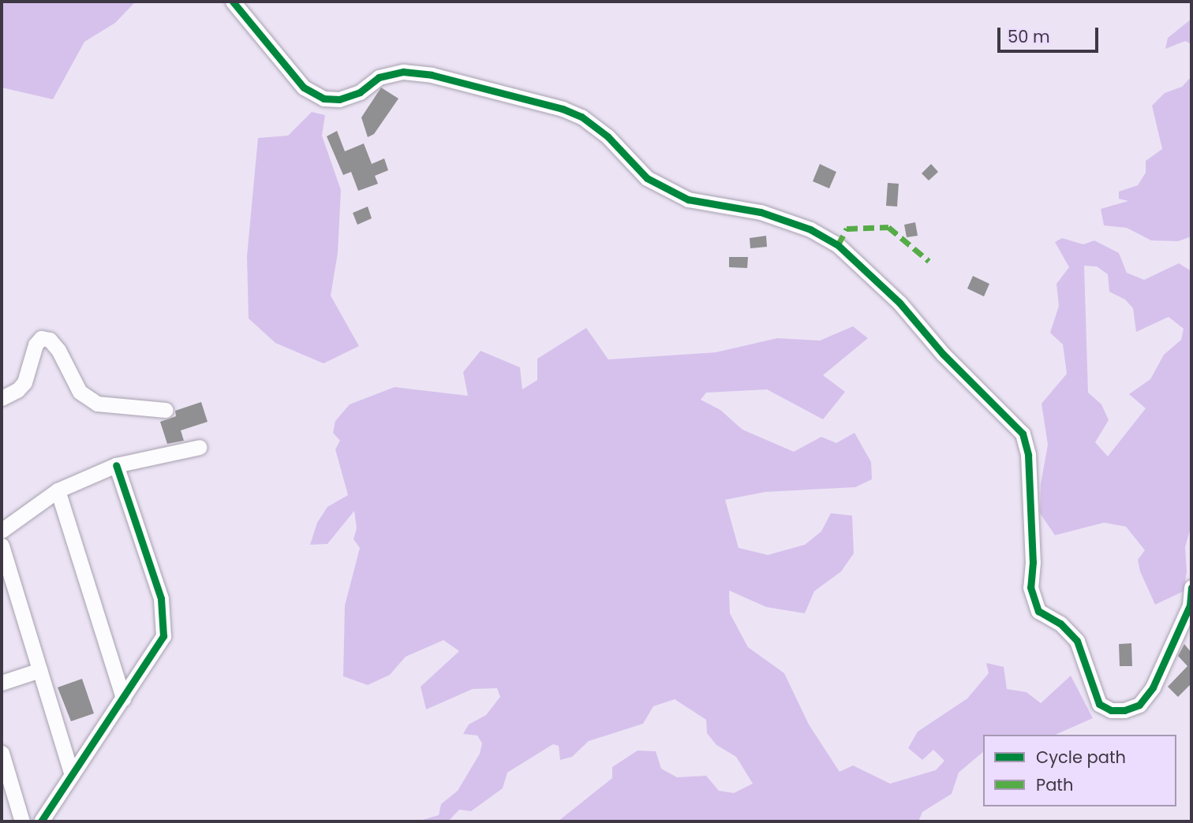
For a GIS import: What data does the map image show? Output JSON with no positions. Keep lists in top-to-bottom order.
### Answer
{
  "legend": ["Cycle path", "Path"],
  "scale_bar": "50 m"
}
